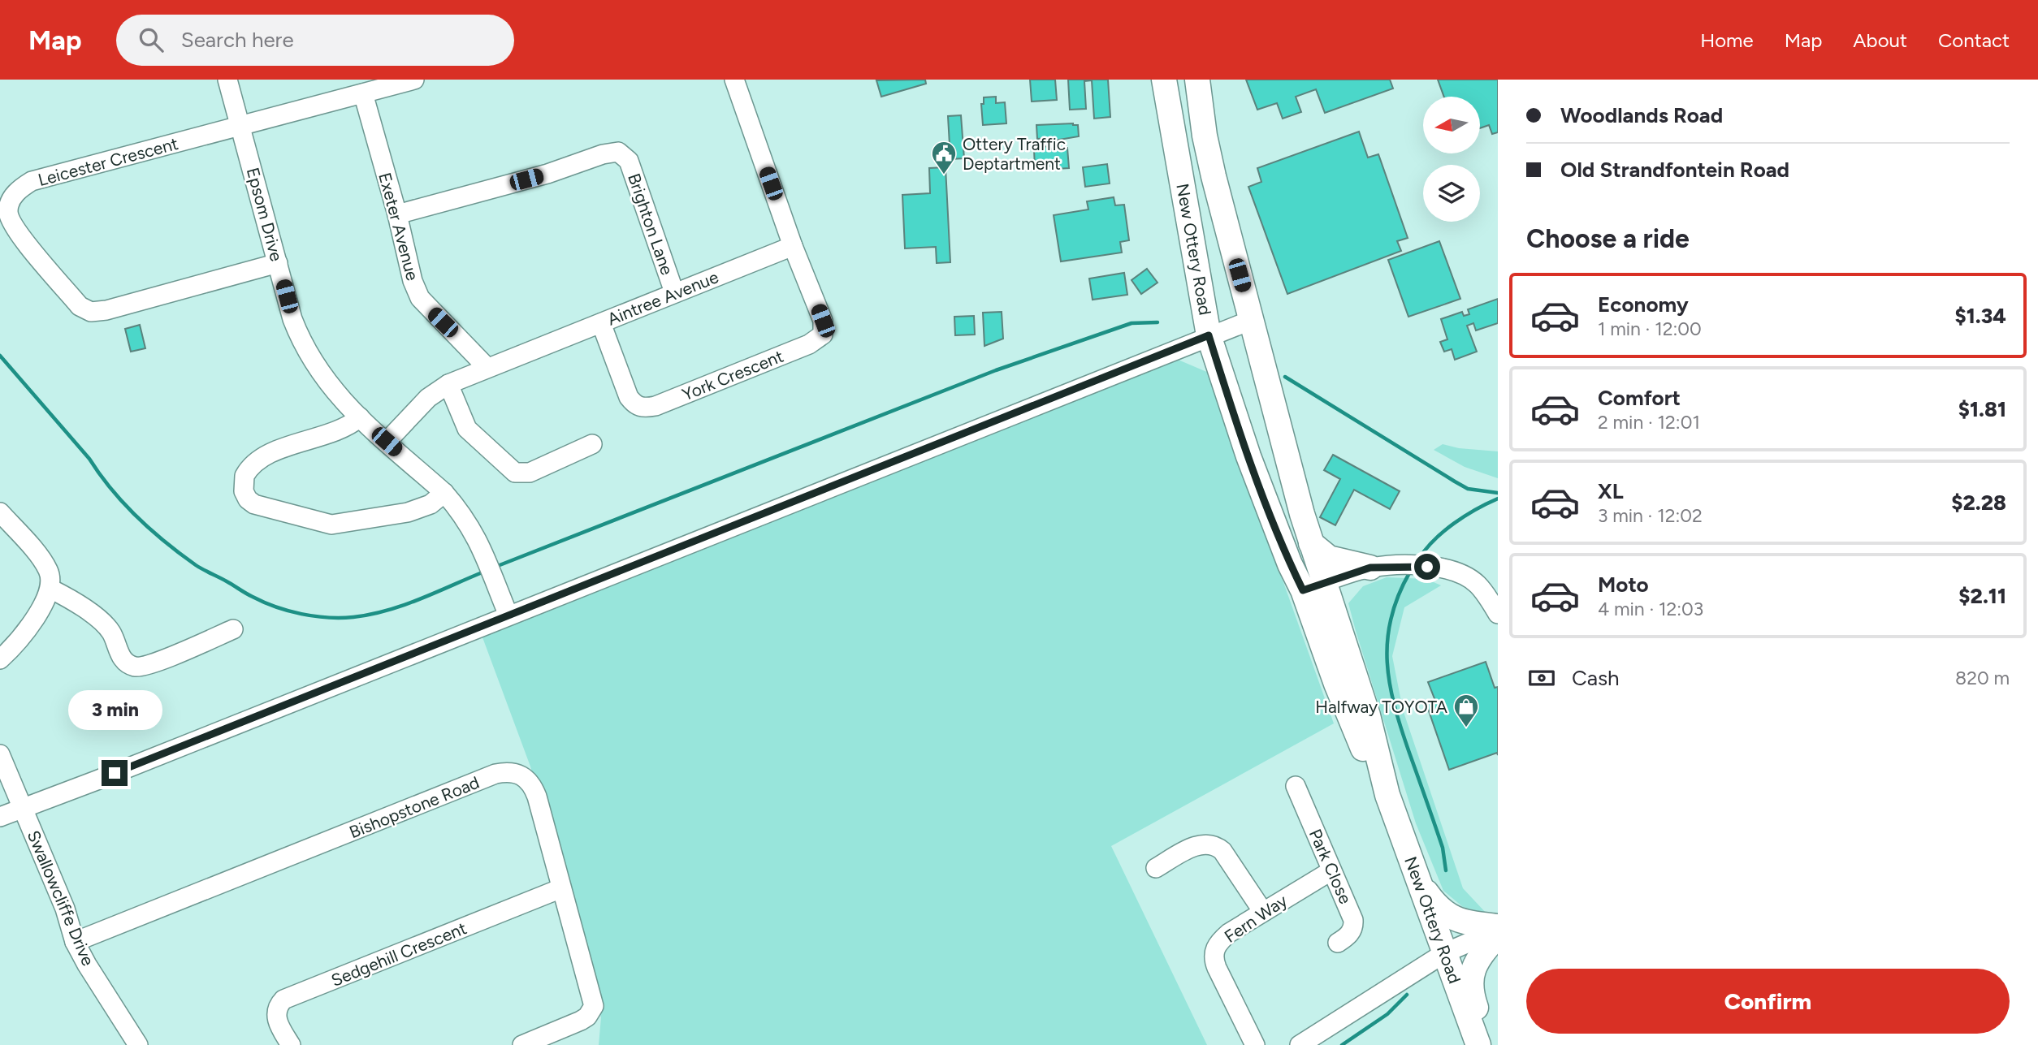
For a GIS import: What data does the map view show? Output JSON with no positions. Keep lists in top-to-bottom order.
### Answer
{
  "streets": {
    "main road": ["New Ottery Road"],
    "street": [
      "Leicester Crescent",
      "Epsom Drive",
      "Brighton Lane",
      "Exeter Avenue",
      "Aintree Avenue",
      "York Crescent",
      "Bishopstone Road",
      "Park Close",
      "Swallowcliffe Drive",
      "Fern Way",
      "Sedgehill Crescent"
    ]
  },
  "crossings": [
    ["Leicester Crescent", "Epsom Drive"],
    ["Epsom Drive", "Aintree Avenue"],
    ["Brighton Lane", "Exeter Avenue"],
    ["Brighton Lane", "Aintree Avenue"],
    ["Exeter Avenue", "Aintree Avenue"],
    ["Aintree Avenue", "York Crescent"],
    ["Bishopstone Road", "Swallowcliffe Drive"],
    ["Bishopstone Road", "Sedgehill Crescent"],
    ["Park Close", "Fern Way"]
  ],
  "places": {
    "public building": ["Ottery Traffic Deptartment"],
    "shop": ["Halfway TOYOTA"]
  },
  "north": "left",
  "page": {
    "header": "Map",
    "search": "Search here",
    "nav": [
      "Home",
      "Map",
      "About",
      "Contact"
    ],
    "banner": ["Woodlands Road", "Old Strandfontein Road"],
    "heading": "Choose a ride",
    "list": [
      {
        "name": "Economy",
        "note": "1 min · 12:00",
        "value": "$1.34"
      },
      {
        "name": "Comfort",
        "note": "2 min · 12:01",
        "value": "$1.81"
      },
      {
        "name": "XL",
        "note": "3 min · 12:02",
        "value": "$2.28"
      },
      {
        "name": "Moto",
        "note": "4 min · 12:03",
        "value": "$2.11"
      }
    ],
    "pay": ["Cash", "820 m"],
    "bubble": "3 min",
    "buttons": "Confirm"
  }
}
